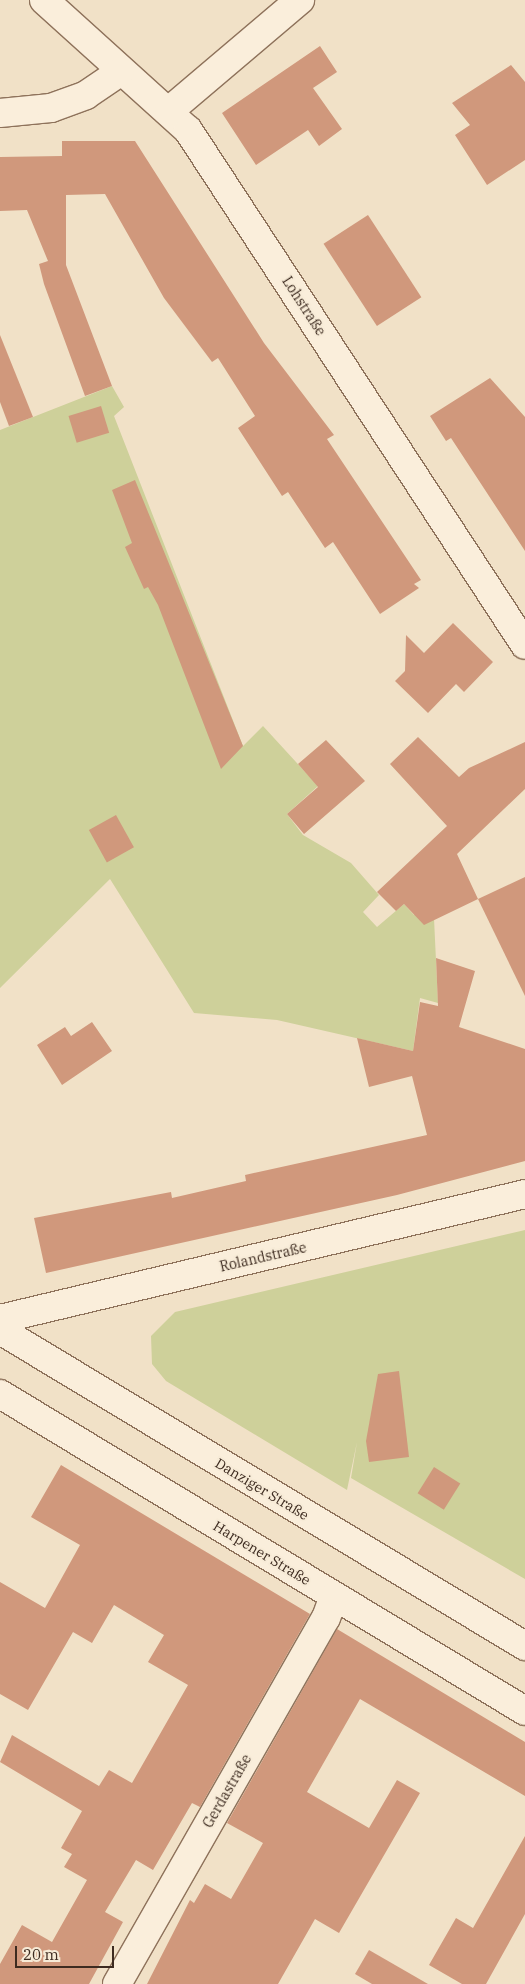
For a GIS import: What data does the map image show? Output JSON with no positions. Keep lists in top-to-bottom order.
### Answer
{
  "streets": {
    "street": [
      "Lohstraße",
      "Rolandstraße",
      "Danziger Straße",
      "Harpener Straße",
      "Gerdastraße"
    ]
  },
  "crossings": [
    ["Harpener Straße", "Gerdastraße"]
  ],
  "scale_bar": "20 m"
}
